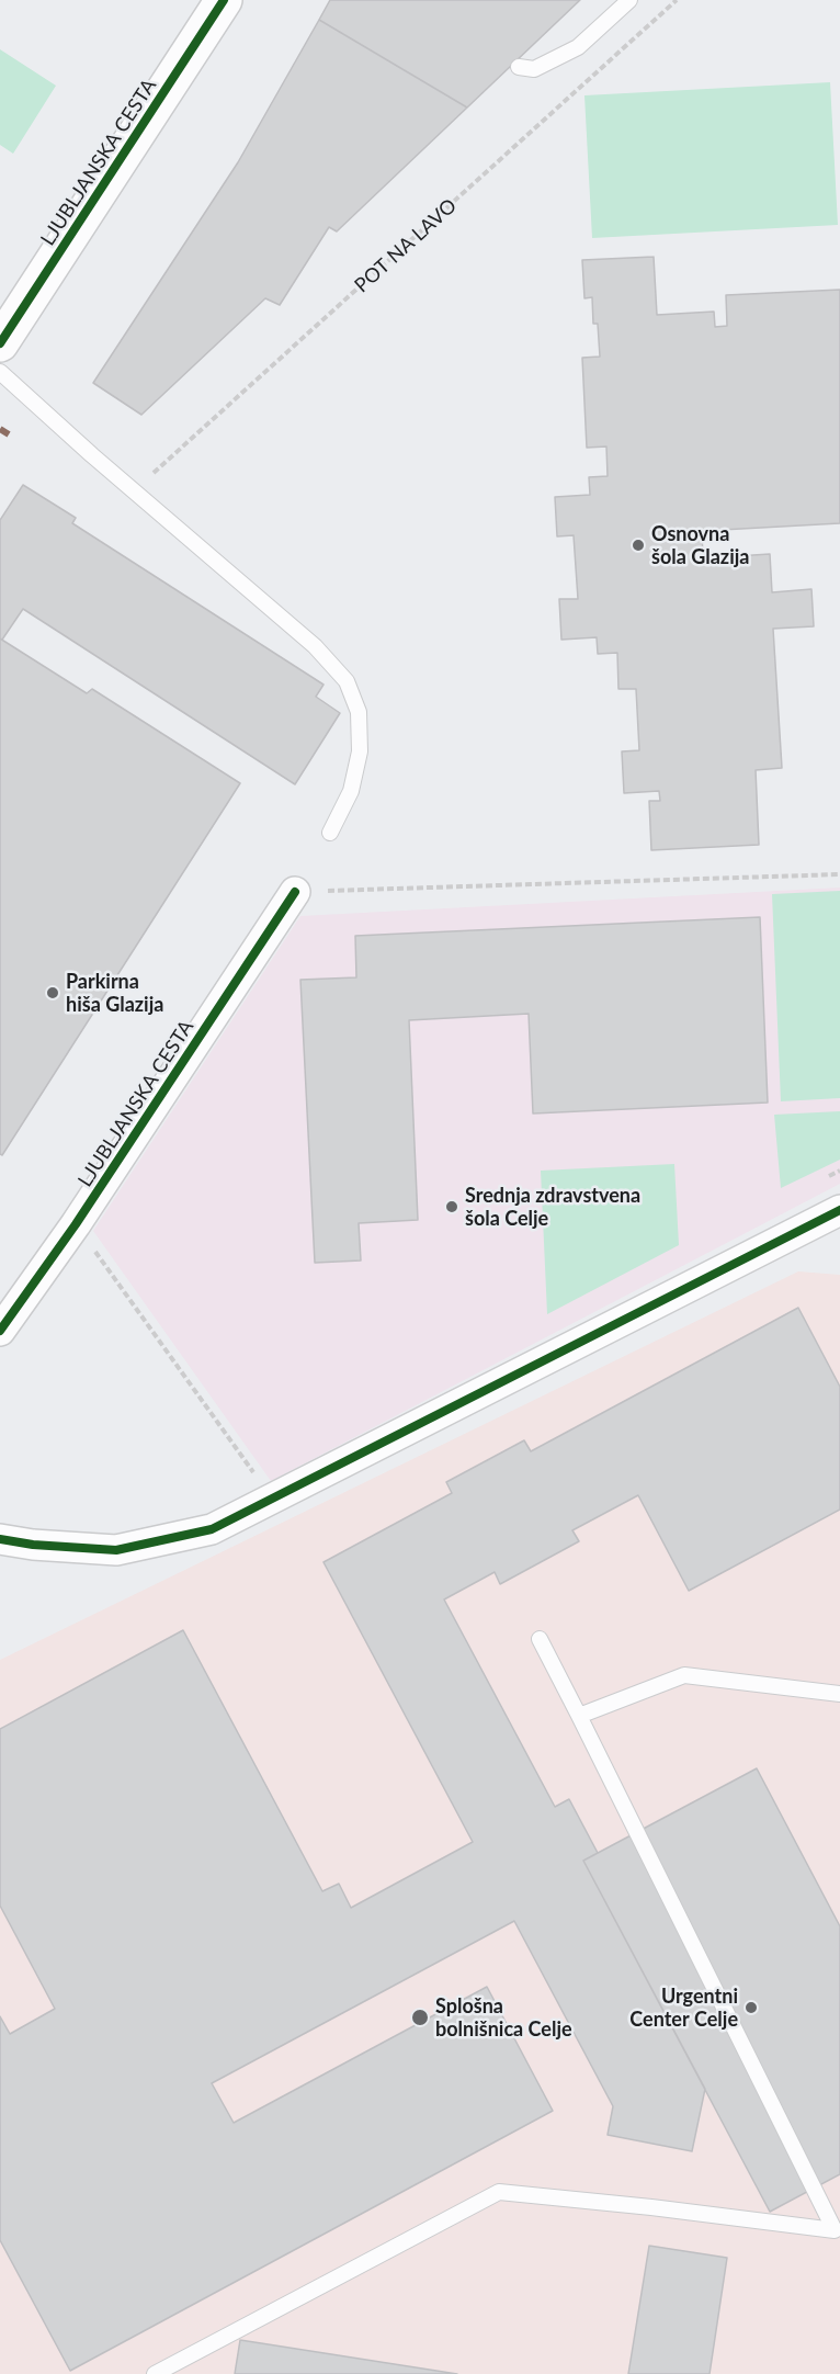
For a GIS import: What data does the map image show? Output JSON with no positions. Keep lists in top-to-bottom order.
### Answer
{
  "streets": {
    "street": ["LJUBLJANSKA CESTA"],
    "path": ["POT NA LAVO"]
  },
  "places": [
    "Osnovna šola Glazija",
    "Parkirna hiša Glazija",
    "Srednja zdravstvena šola Celje",
    "Urgentni Center Celje",
    "Splošna bolnišnica Celje"
  ]
}
